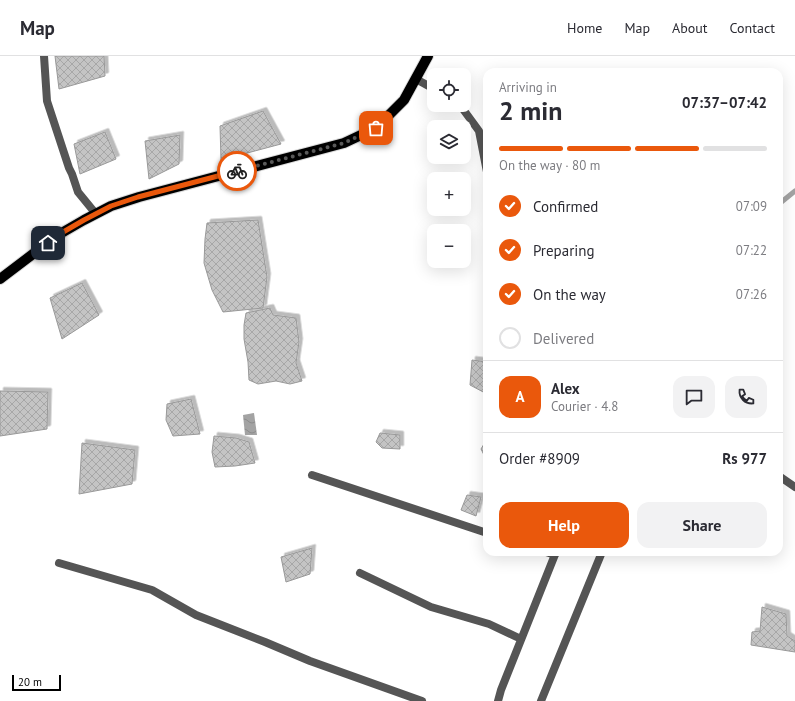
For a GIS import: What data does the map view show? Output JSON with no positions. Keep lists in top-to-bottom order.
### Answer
{
  "scale_bar": "20 m",
  "page": {
    "header": "Map",
    "nav": [
      "Home",
      "Map",
      "About",
      "Contact"
    ],
    "map_buttons": ["+", "−"],
    "heading": ["2 min", "Arriving in", "07:37–07:42"],
    "panel": [
      "Alex",
      "Courier · 4.8",
      "Order #8909",
      "Rs 977"
    ],
    "bar": "On the way · 80 m",
    "list": [
      ["Confirmed", "07:09"],
      ["Preparing", "07:22"],
      ["On the way", "07:26"],
      "Delivered"
    ],
    "round": "A",
    "buttons": ["Help", "Share"],
    "scale": "20 m"
  }
}
